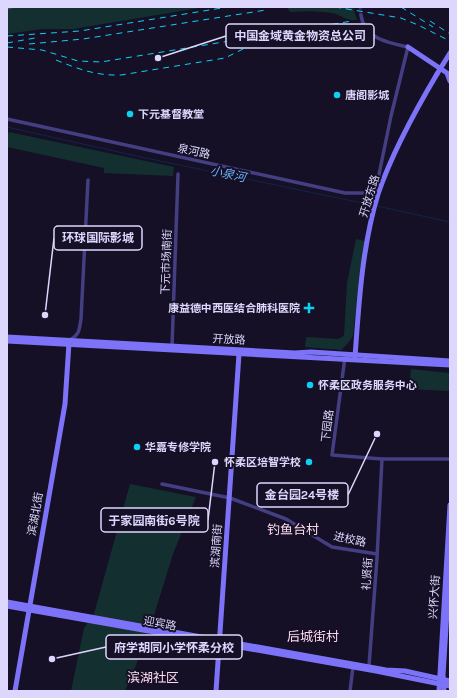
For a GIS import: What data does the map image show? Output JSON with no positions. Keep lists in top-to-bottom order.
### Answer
{
  "streets": {
    "main road": [
      "开放东路",
      "开放路",
      "滨湖北街",
      "滨湖南街",
      "兴怀大街",
      "迎宾路"
    ],
    "street": [
      "泉河路",
      "下元市场南街",
      "下园路",
      "进校路",
      "礼贤街"
    ]
  },
  "crossings": [
    ["泉河路", "开放东路"],
    ["开放东路", "开放路"],
    ["下元市场南街", "开放路"],
    ["开放路", "下园路"],
    ["开放路", "滨湖北街"],
    ["开放路", "滨湖南街"],
    ["下园路", "礼贤街"],
    ["滨湖北街", "迎宾路"],
    ["进校路", "滨湖南街"],
    ["进校路", "礼贤街"],
    ["滨湖南街", "迎宾路"],
    ["礼贤街", "迎宾路"],
    ["兴怀大街", "迎宾路"]
  ],
  "districts": ["钓鱼台村", "后城街村", "滨湖社区"],
  "water": ["小泉河"],
  "places": {
    "other": [
      "中国金域黄金物资总公司",
      "唐阁影城",
      "下元基督教堂",
      "环球国际影城",
      "怀柔区政务服务中心",
      "金台园24号楼",
      "华嘉专修学院",
      "于家园南街6号院",
      "怀柔区培智学校",
      "府学胡同小学怀柔分校"
    ],
    "health": ["康益德中西医结合肺科医院"]
  }
}
